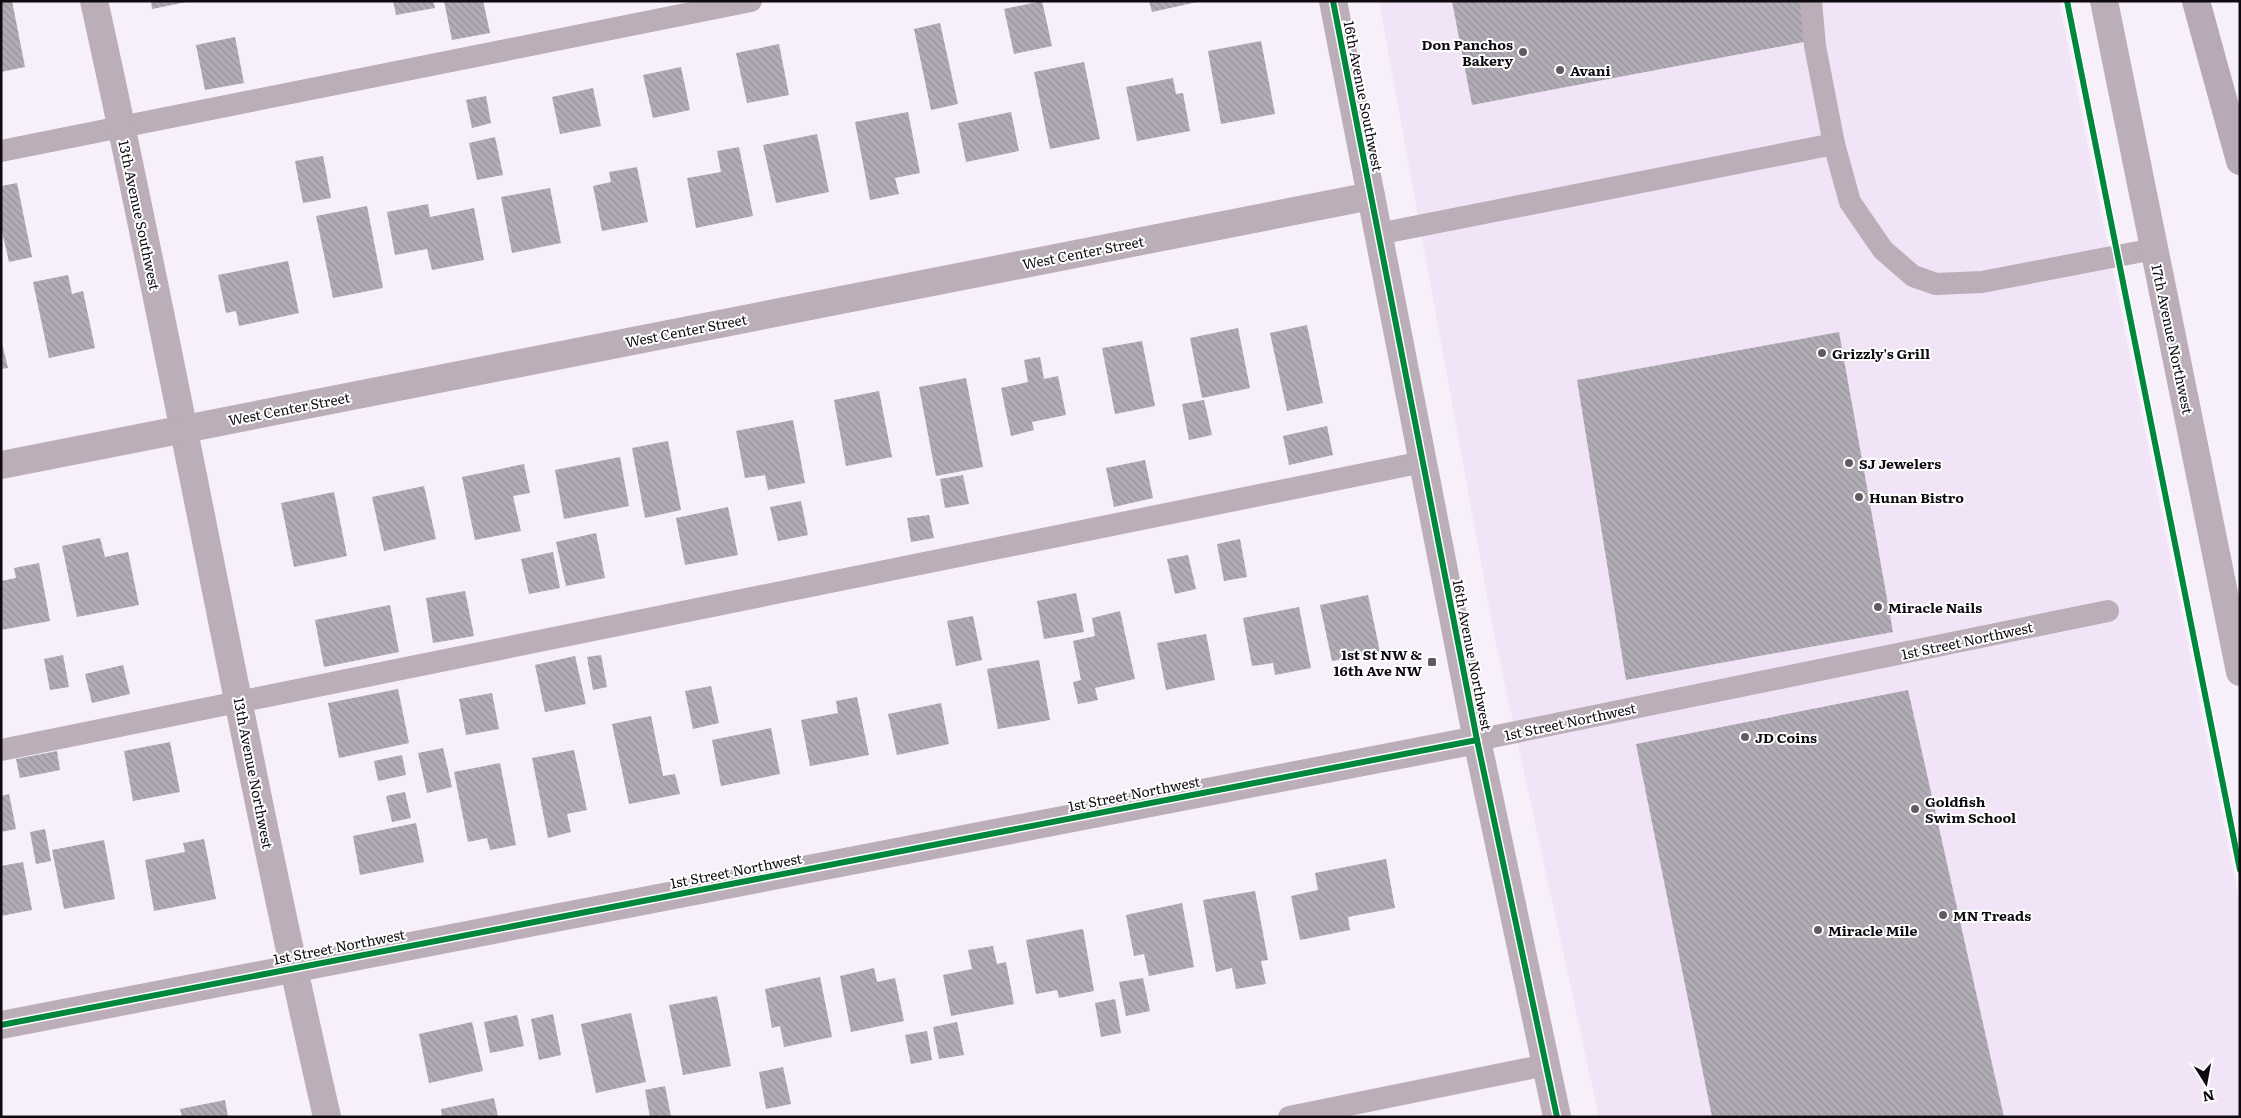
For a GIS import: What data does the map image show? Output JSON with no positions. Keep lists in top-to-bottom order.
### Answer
{
  "streets": {
    "street": [
      "16th Avenue Southwest",
      "13th Avenue Southwest",
      "West Center Street",
      "17th Avenue Northwest",
      "1st Street Northwest",
      "16th Avenue Northwest",
      "13th Avenue Northwest"
    ]
  },
  "crossings": [
    ["16th Avenue Southwest", "West Center Street"],
    ["16th Avenue Southwest", "16th Avenue Northwest"],
    ["13th Avenue Southwest", "West Center Street"],
    ["13th Avenue Southwest", "13th Avenue Northwest"],
    ["West Center Street", "16th Avenue Northwest"],
    ["West Center Street", "13th Avenue Northwest"],
    ["1st Street Northwest", "16th Avenue Northwest"],
    ["1st Street Northwest", "13th Avenue Northwest"]
  ],
  "places": {
    "other": [
      "Don Panchos Bakery",
      "Avani",
      "Grizzly's Grill",
      "SJ Jewelers",
      "Hunan Bistro",
      "Miracle Nails",
      "JD Coins",
      "Goldfish Swim School",
      "MN Treads",
      "Miracle Mile"
    ],
    "transit": ["1st St NW & 16th Ave NW"]
  },
  "north": "bottom"
}
